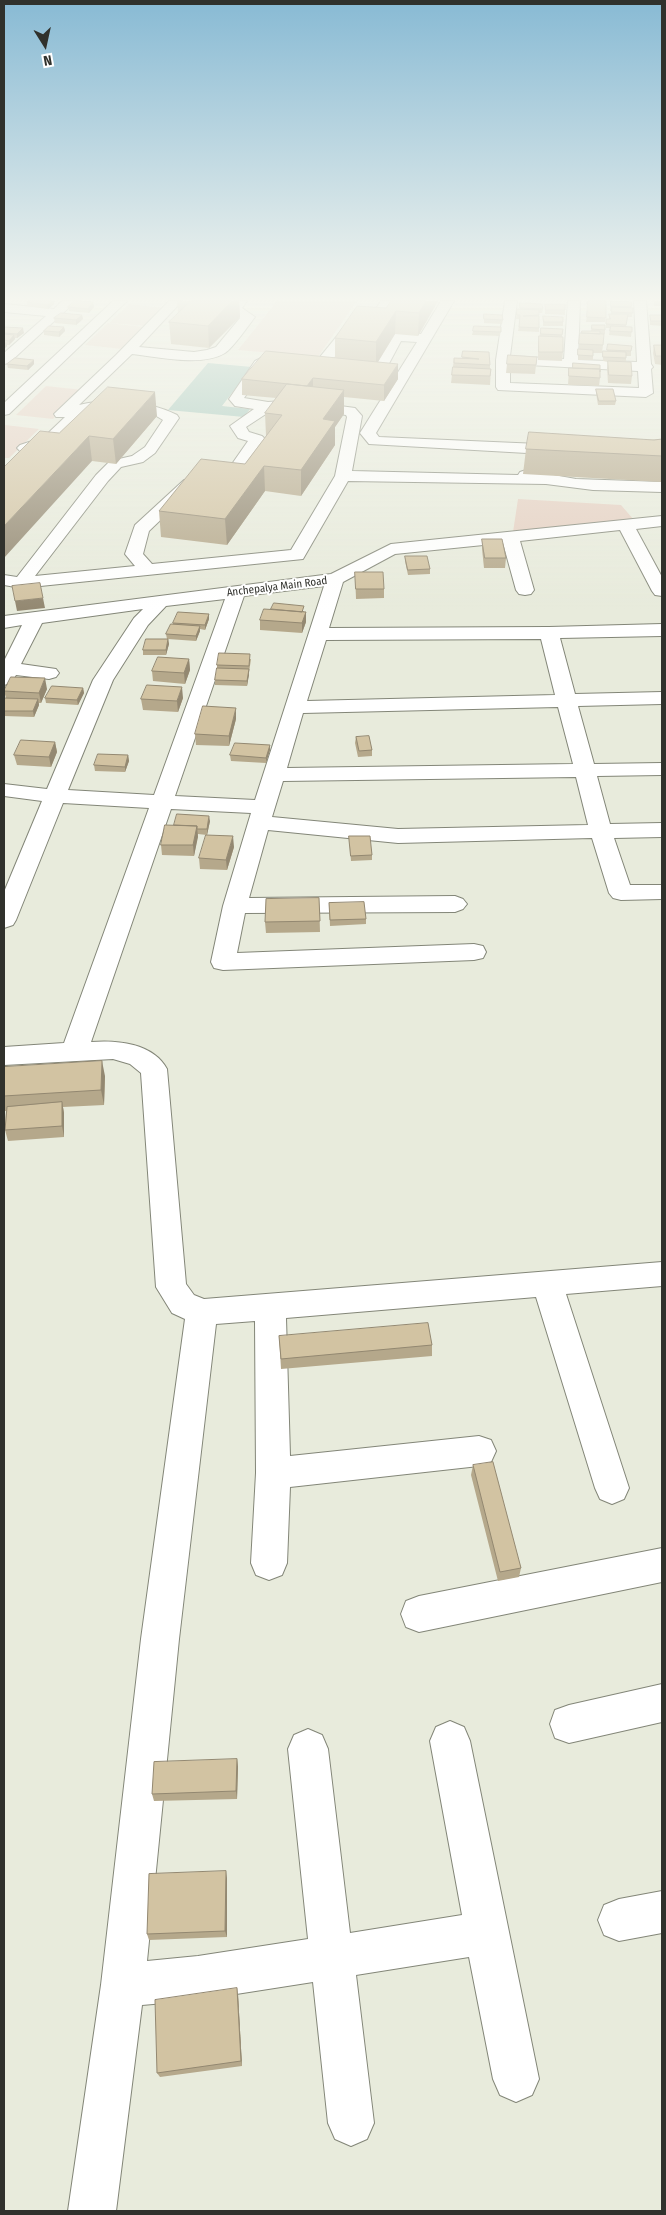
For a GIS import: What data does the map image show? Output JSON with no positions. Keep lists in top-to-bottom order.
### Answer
{
  "streets": {
    "street": ["Anchepalya Main Road"]
  },
  "north": "bottom"
}
